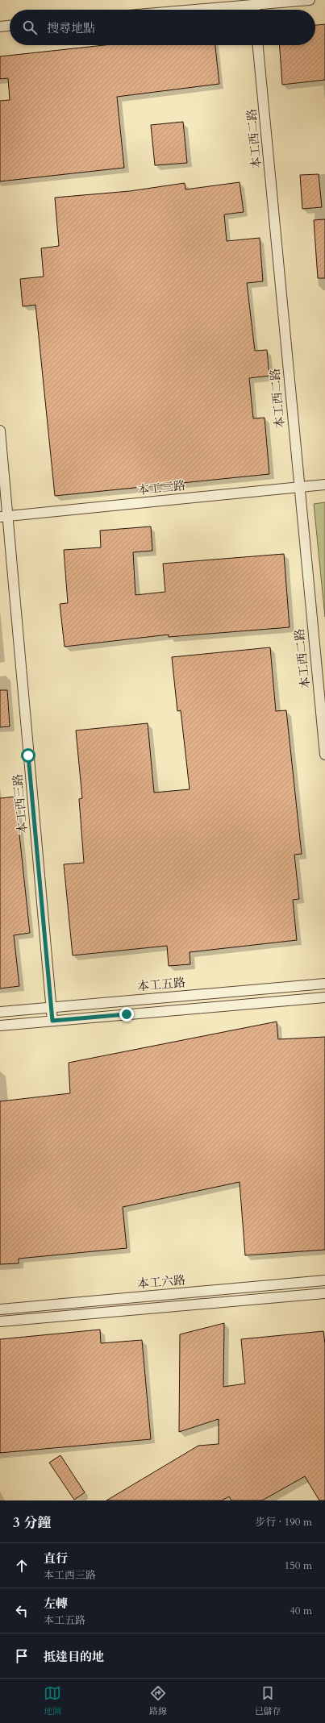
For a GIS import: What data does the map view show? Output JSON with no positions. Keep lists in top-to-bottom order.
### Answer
{
  "streets": {
    "street": [
      "本工西二路",
      "本工三路",
      "本工西三路",
      "本工五路",
      "本工六路"
    ]
  },
  "crossings": [
    ["本工西二路", "本工三路"],
    ["本工三路", "本工西三路"],
    ["本工西三路", "本工五路"]
  ],
  "page": {
    "search": "搜尋地點",
    "heading": ["3 分鐘", "步行 · 190 m"],
    "list": [
      ["直行", "本工西三路", "150 m"],
      ["左轉", "本工五路", "40 m"],
      "抵達目的地"
    ],
    "nav": ["地圖", "路線", "已儲存"]
  }
}
